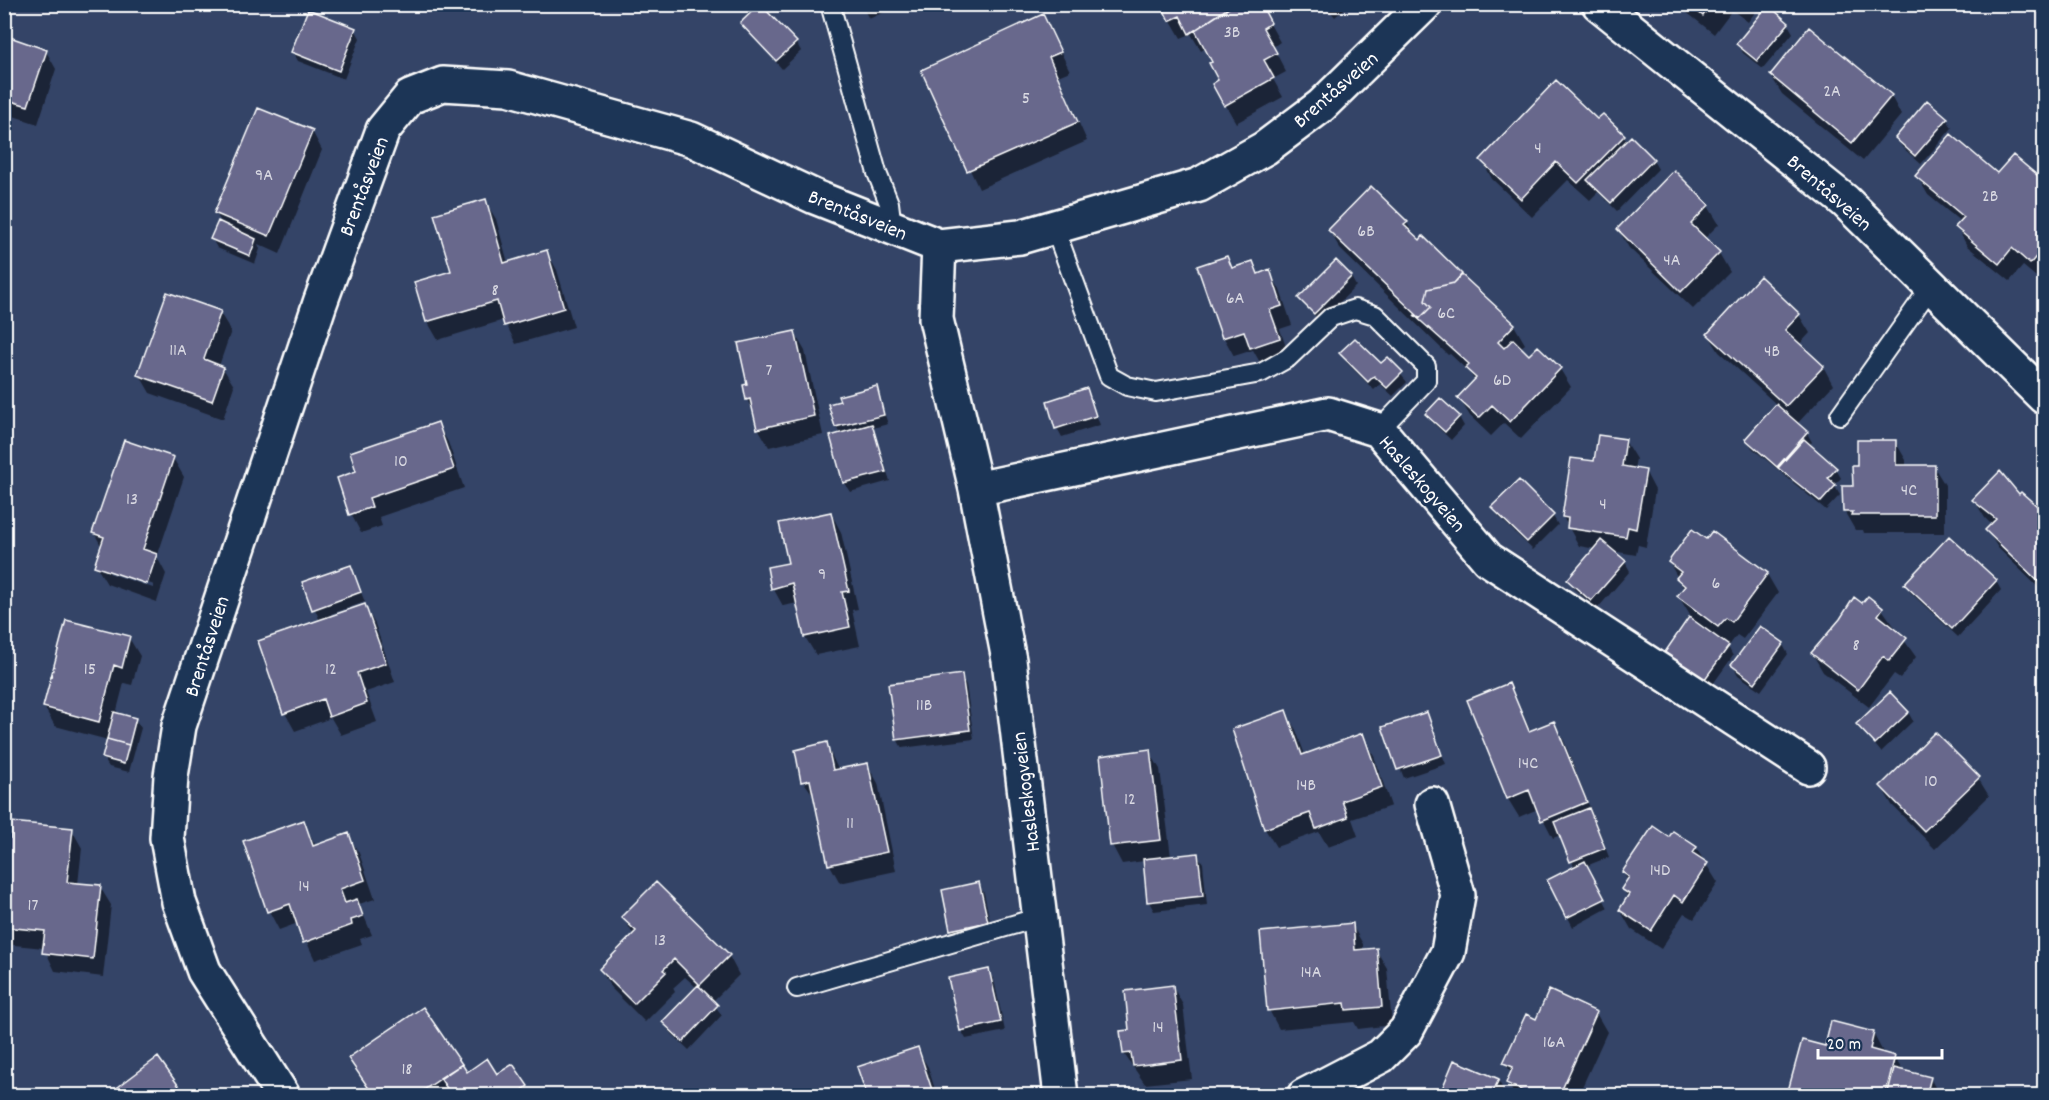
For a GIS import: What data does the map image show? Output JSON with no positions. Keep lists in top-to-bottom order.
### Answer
{
  "streets": {
    "street": ["Brentåsveien", "Hasleskogveien"]
  },
  "crossings": [
    ["Brentåsveien", "Hasleskogveien"]
  ],
  "house_numbers": [
    "3B",
    "2A",
    "5",
    "4",
    "9A",
    "2B",
    "6B",
    "4A",
    "8",
    "6A",
    "6C",
    "11A",
    "4B",
    "7",
    "6D",
    "10",
    "4C",
    "13",
    "4",
    "9",
    "6",
    "8",
    "15",
    "12",
    "11B",
    "14C",
    "10",
    "14B",
    "12",
    "11",
    "14D",
    "14",
    "17",
    "13",
    "14A",
    "14",
    "16A",
    "18"
  ],
  "scale_bar": "20 m"
}
